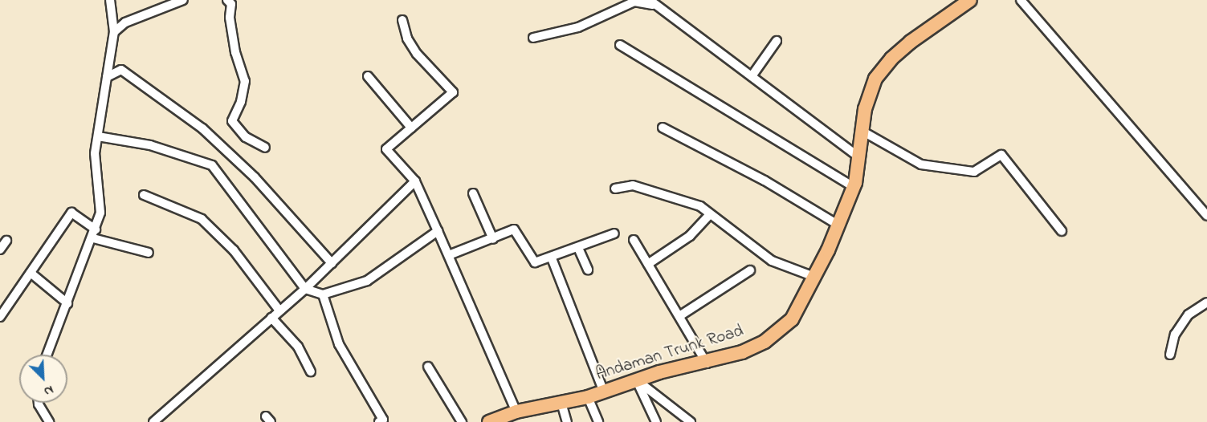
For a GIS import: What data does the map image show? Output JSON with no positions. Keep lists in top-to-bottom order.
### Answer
{
  "streets": {
    "highway": ["Andaman Trunk Road"]
  },
  "north": "bottom right"
}
